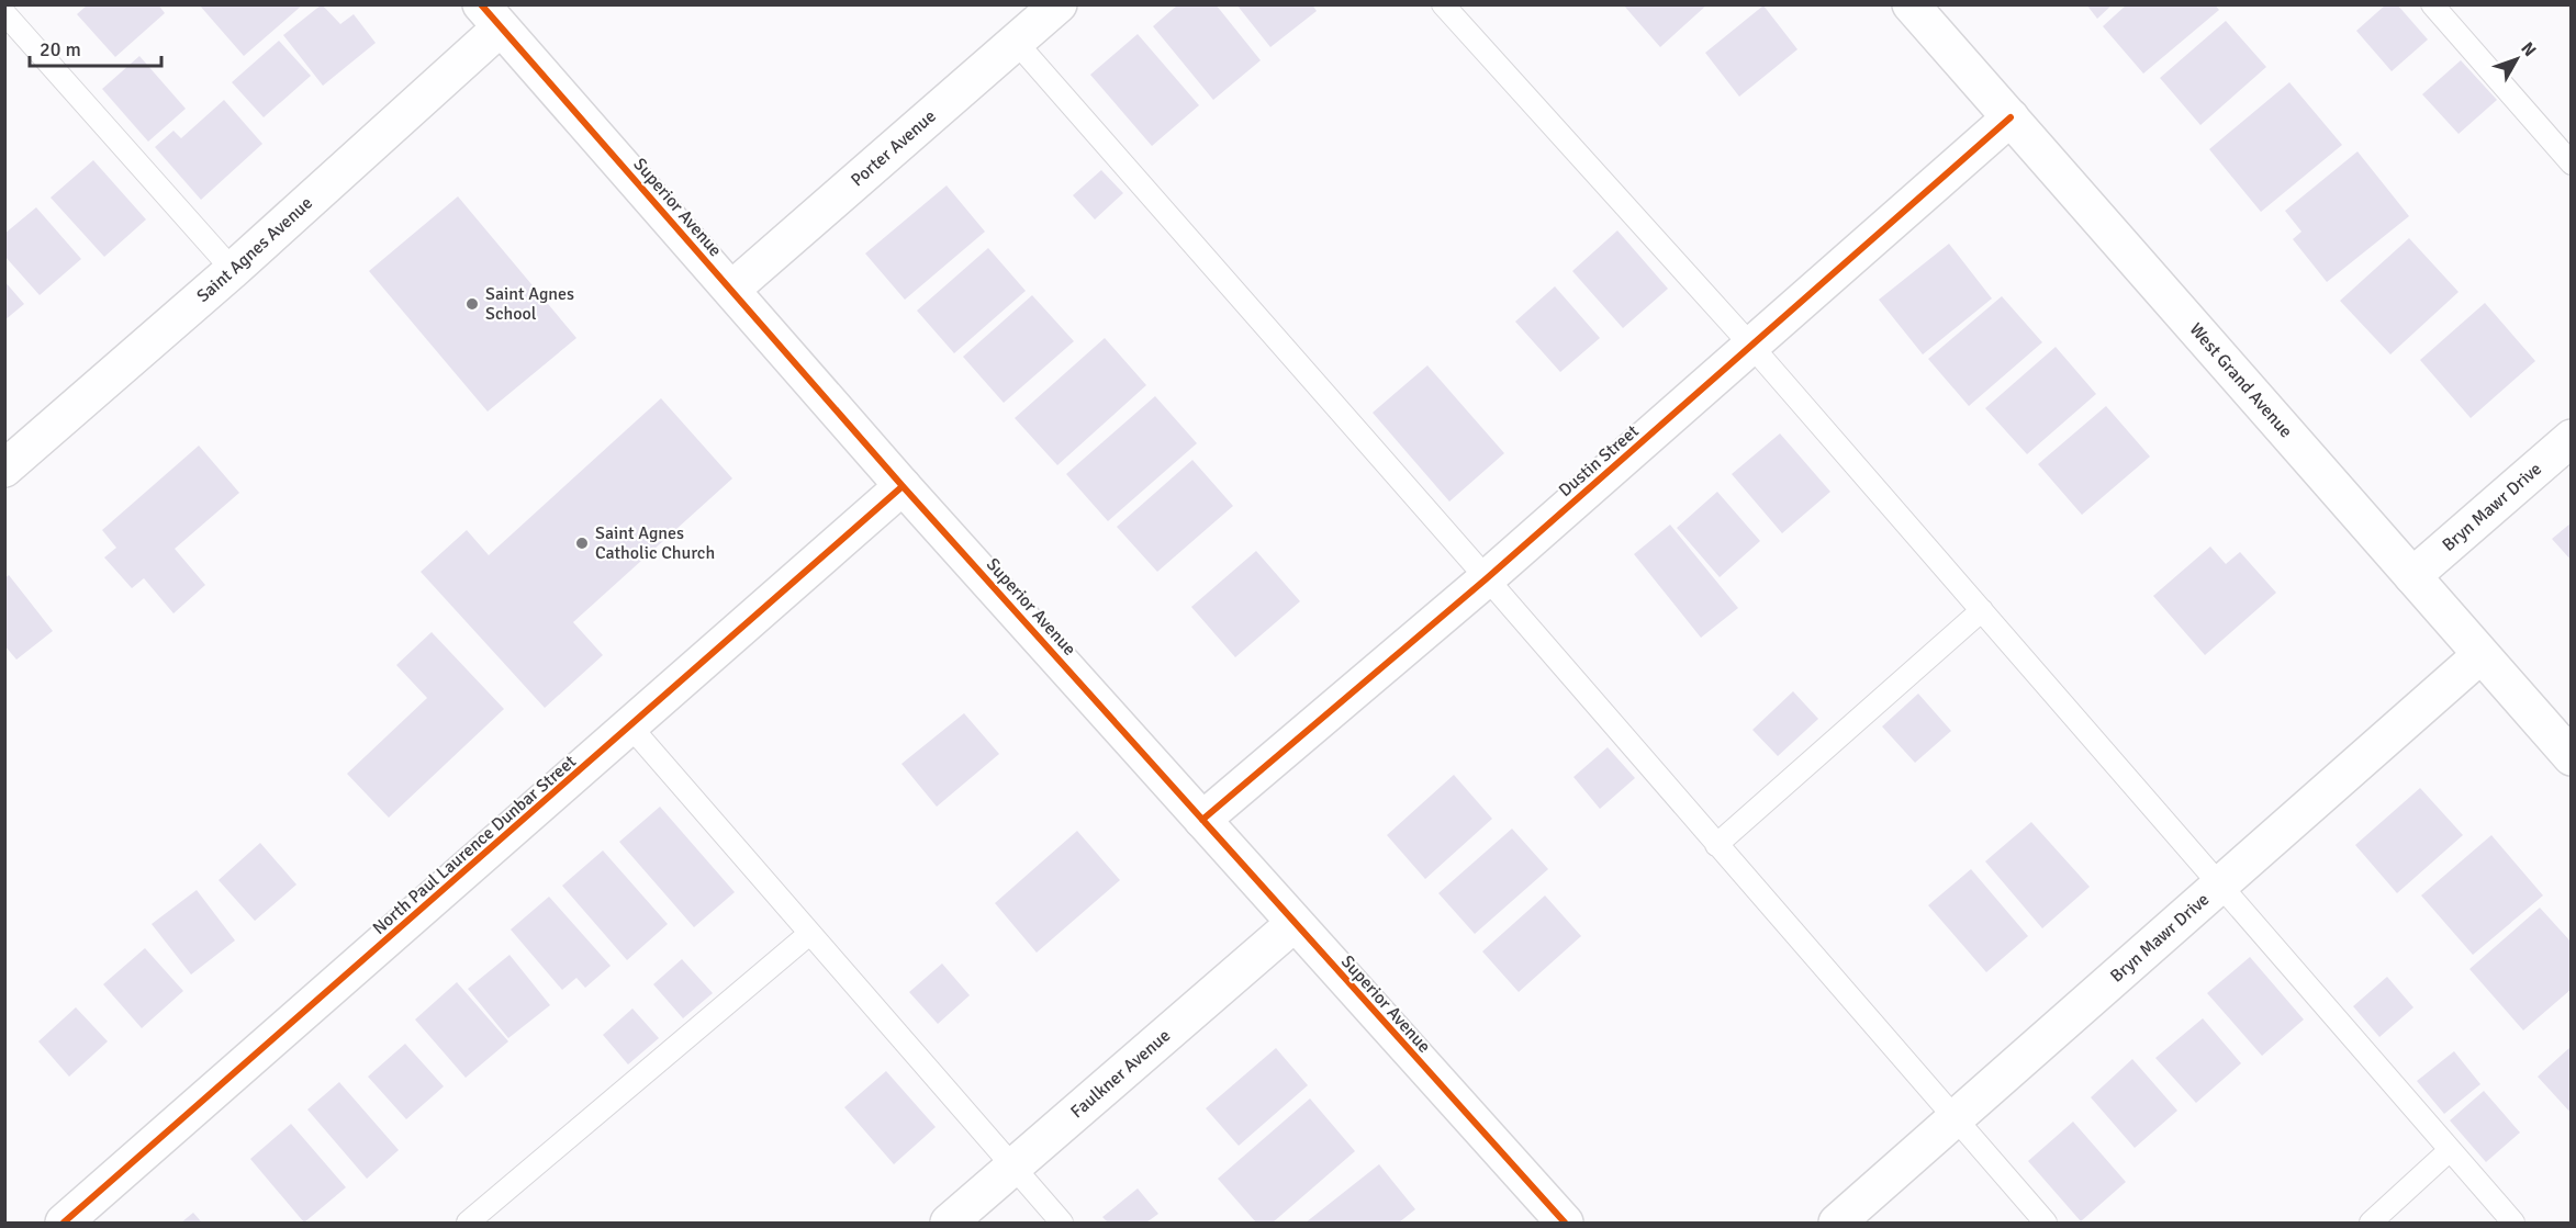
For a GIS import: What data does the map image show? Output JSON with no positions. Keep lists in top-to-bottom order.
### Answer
{
  "streets": {
    "street": [
      "Porter Avenue",
      "Superior Avenue",
      "Saint Agnes Avenue",
      "West Grand Avenue",
      "Dustin Street",
      "Bryn Mawr Drive",
      "North Paul Laurence Dunbar Street",
      "Faulkner Avenue"
    ]
  },
  "crossings": [
    ["Porter Avenue", "Superior Avenue"],
    ["Superior Avenue", "Saint Agnes Avenue"],
    ["Superior Avenue", "Dustin Street"],
    ["Superior Avenue", "North Paul Laurence Dunbar Street"],
    ["Superior Avenue", "Faulkner Avenue"],
    ["West Grand Avenue", "Dustin Street"],
    ["West Grand Avenue", "Bryn Mawr Drive"]
  ],
  "places": ["Saint Agnes School", "Saint Agnes Catholic Church"],
  "scale_bar": "20 m",
  "north": "top right"
}
